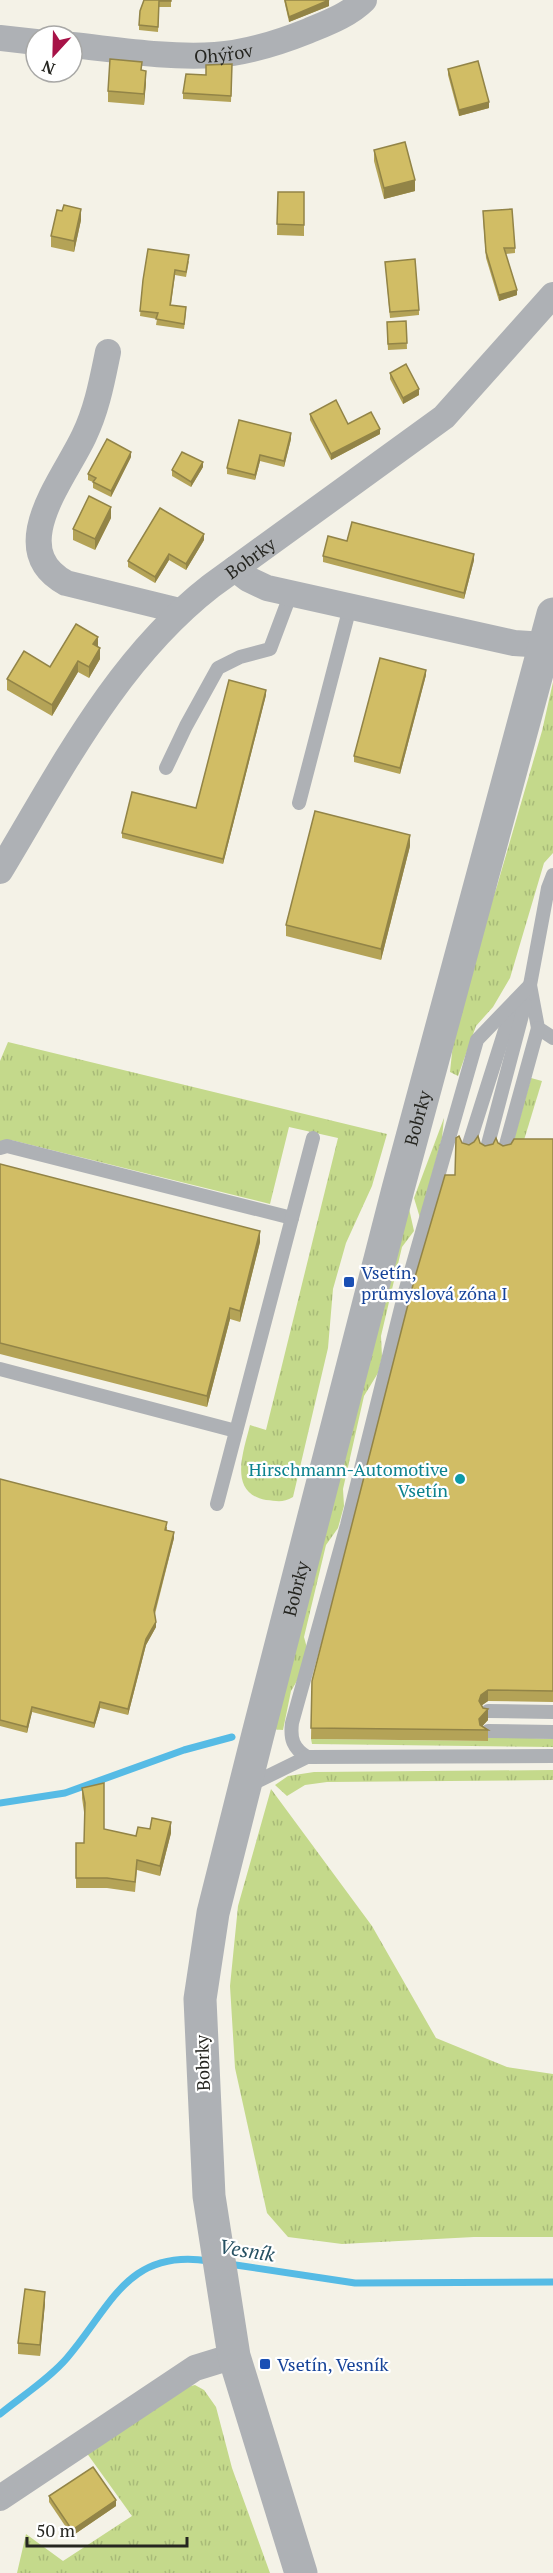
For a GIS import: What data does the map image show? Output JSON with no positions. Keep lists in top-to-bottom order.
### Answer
{
  "streets": {
    "street": ["Ohýřov", "Bobrky"]
  },
  "water": ["Vesník"],
  "places": {
    "transit": ["Vsetín, průmyslová zóna I", "Vsetín, Vesník"],
    "other": ["Hirschmann-Automotive Vsetín"]
  },
  "scale_bar": "50 m",
  "north": "bottom"
}
